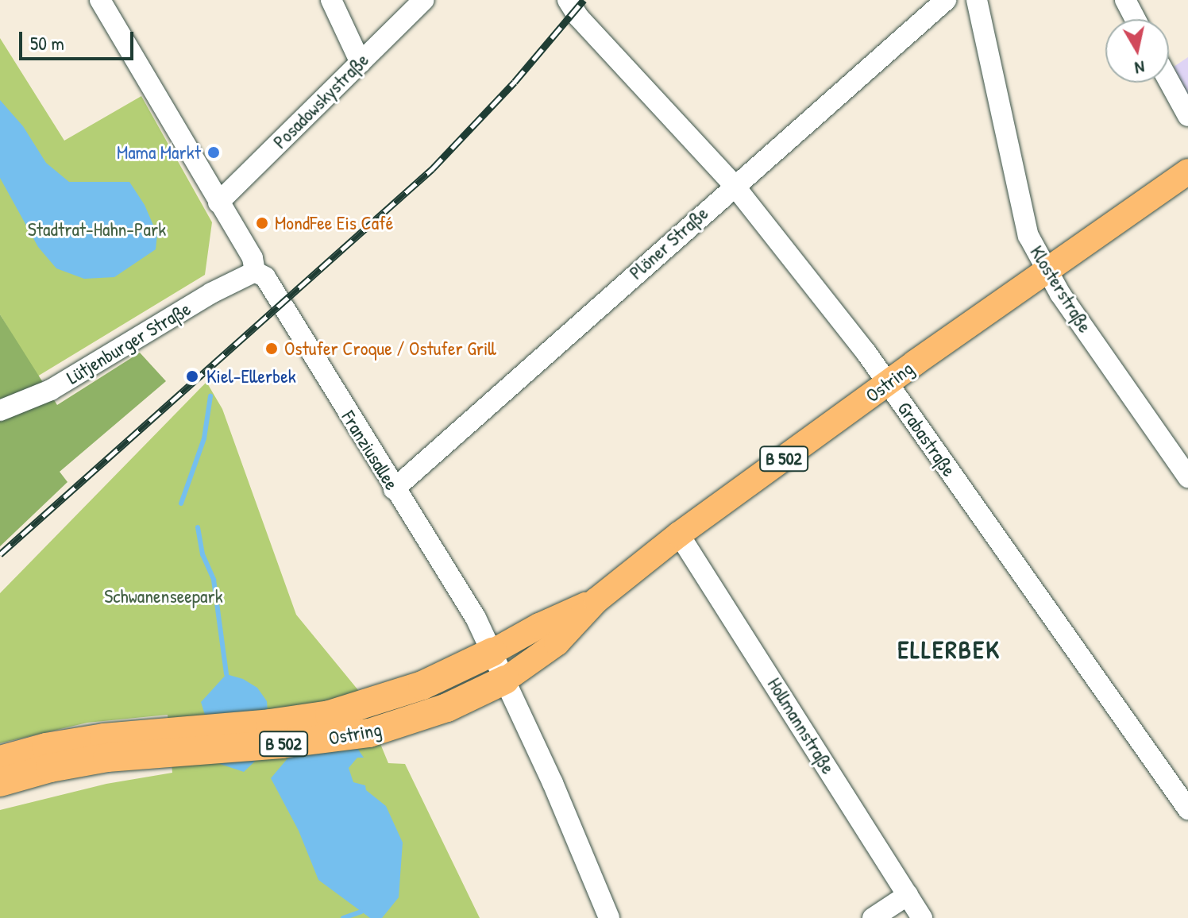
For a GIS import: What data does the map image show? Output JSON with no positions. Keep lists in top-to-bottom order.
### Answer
{
  "streets": {
    "highway": ["Ostring", "B 502"],
    "street": [
      "Posadowskystraße",
      "Plöner Straße",
      "Klosterstraße",
      "Lütjenburger Straße",
      "Grabastraße",
      "Franziusallee",
      "Hollmannstraße"
    ]
  },
  "crossings": [
    ["Posadowskystraße", "Franziusallee"],
    ["Plöner Straße", "Grabastraße"],
    ["Plöner Straße", "Franziusallee"],
    ["Klosterstraße", "Ostring"],
    ["Lütjenburger Straße", "Franziusallee"],
    ["Ostring", "Grabastraße"],
    ["Ostring", "Franziusallee"],
    ["Ostring", "Hollmannstraße"]
  ],
  "districts": ["ELLERBEK"],
  "parks": ["Stadtrat-Hahn-Park", "Schwanenseepark"],
  "places": [
    "Mama Markt",
    "MondFee Eis Café",
    "Ostufer Croque / Ostufer Grill",
    "Kiel-Ellerbek"
  ],
  "scale_bar": "50 m",
  "north": "bottom"
}
